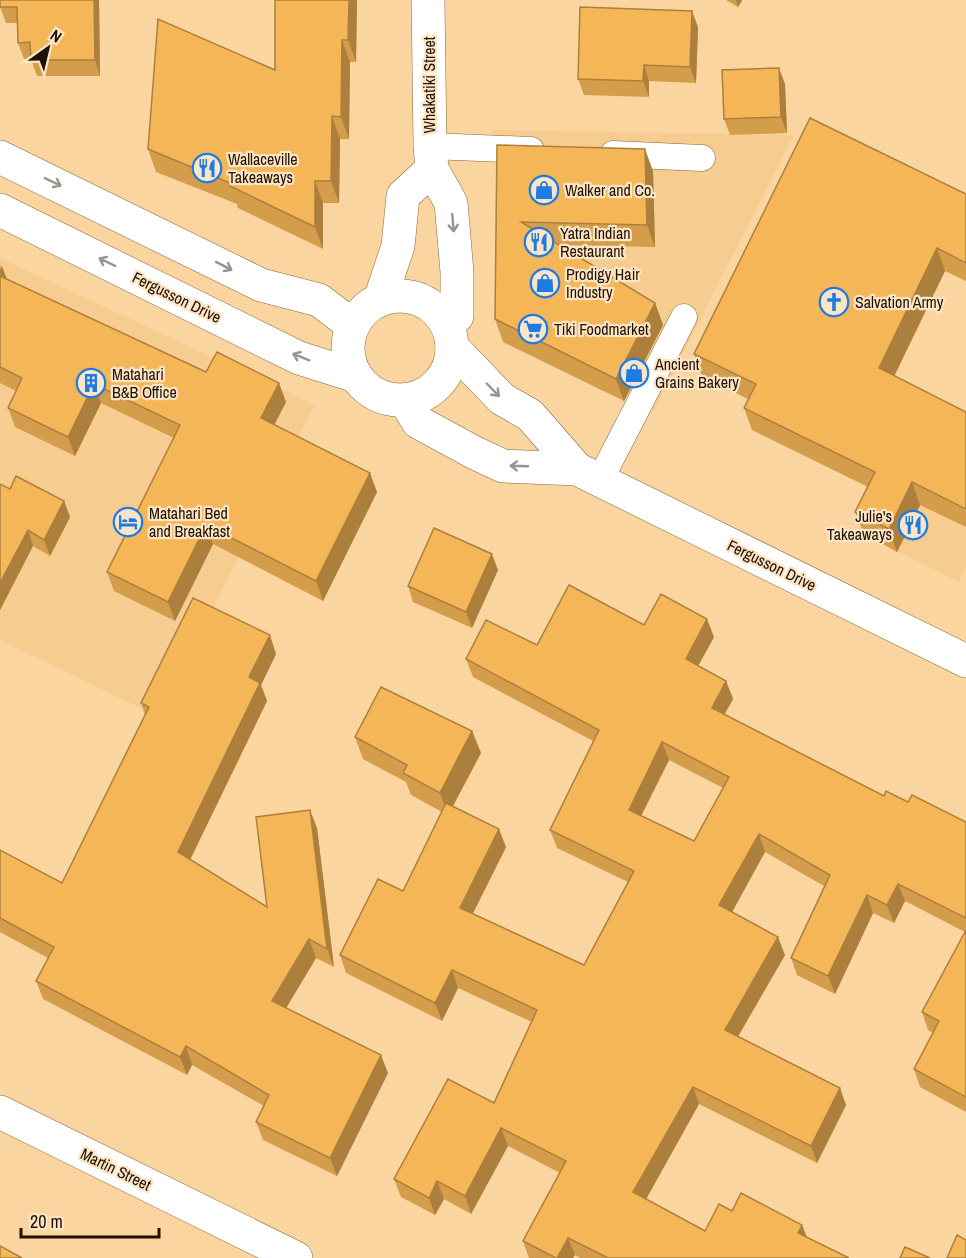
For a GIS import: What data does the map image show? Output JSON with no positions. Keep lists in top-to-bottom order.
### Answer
{
  "streets": {
    "main road": ["Whakatiki Street", "Fergusson Drive", "Martin Street"]
  },
  "crossings": [
    ["Whakatiki Street", "Fergusson Drive"]
  ],
  "one_way": ["Whakatiki Street"],
  "places": {
    "restaurant": ["Wallaceville Takeaways", "Yatra Indian Restaurant", "Julie's Takeaways"],
    "shop": ["Walker and Co.", "Prodigy Hair Industry", "Ancient Grains Bakery"],
    "church": ["Salvation Army"],
    "supermarket": ["Tiki Foodmarket"],
    "building": ["Matahari B&B Office"],
    "hotel": ["Matahari Bed and Breakfast"]
  },
  "scale_bar": "20 m",
  "north": "top right"
}
